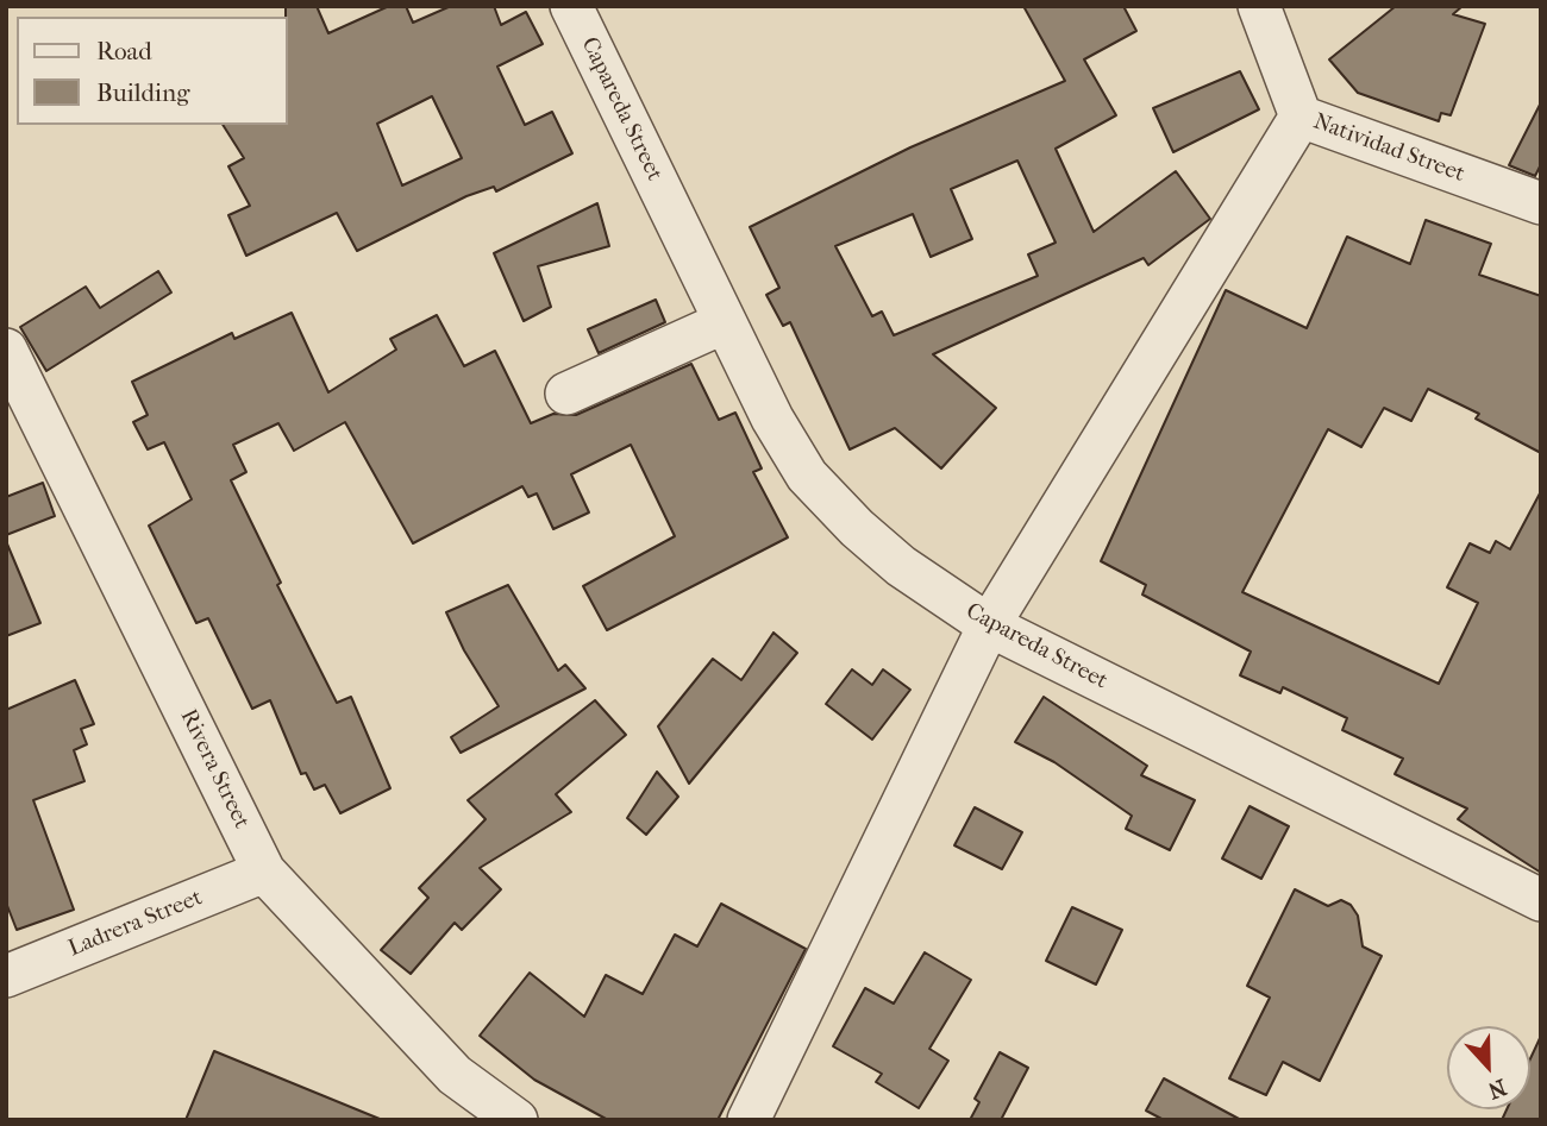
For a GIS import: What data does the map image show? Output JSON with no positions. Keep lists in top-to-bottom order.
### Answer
{
  "streets": {
    "street": [
      "Capareda Street",
      "Natividad Street",
      "Rivera Street",
      "Ladrera Street"
    ]
  },
  "crossings": [
    ["Rivera Street", "Ladrera Street"]
  ],
  "legend": ["Road", "Building"],
  "north": "bottom"
}
